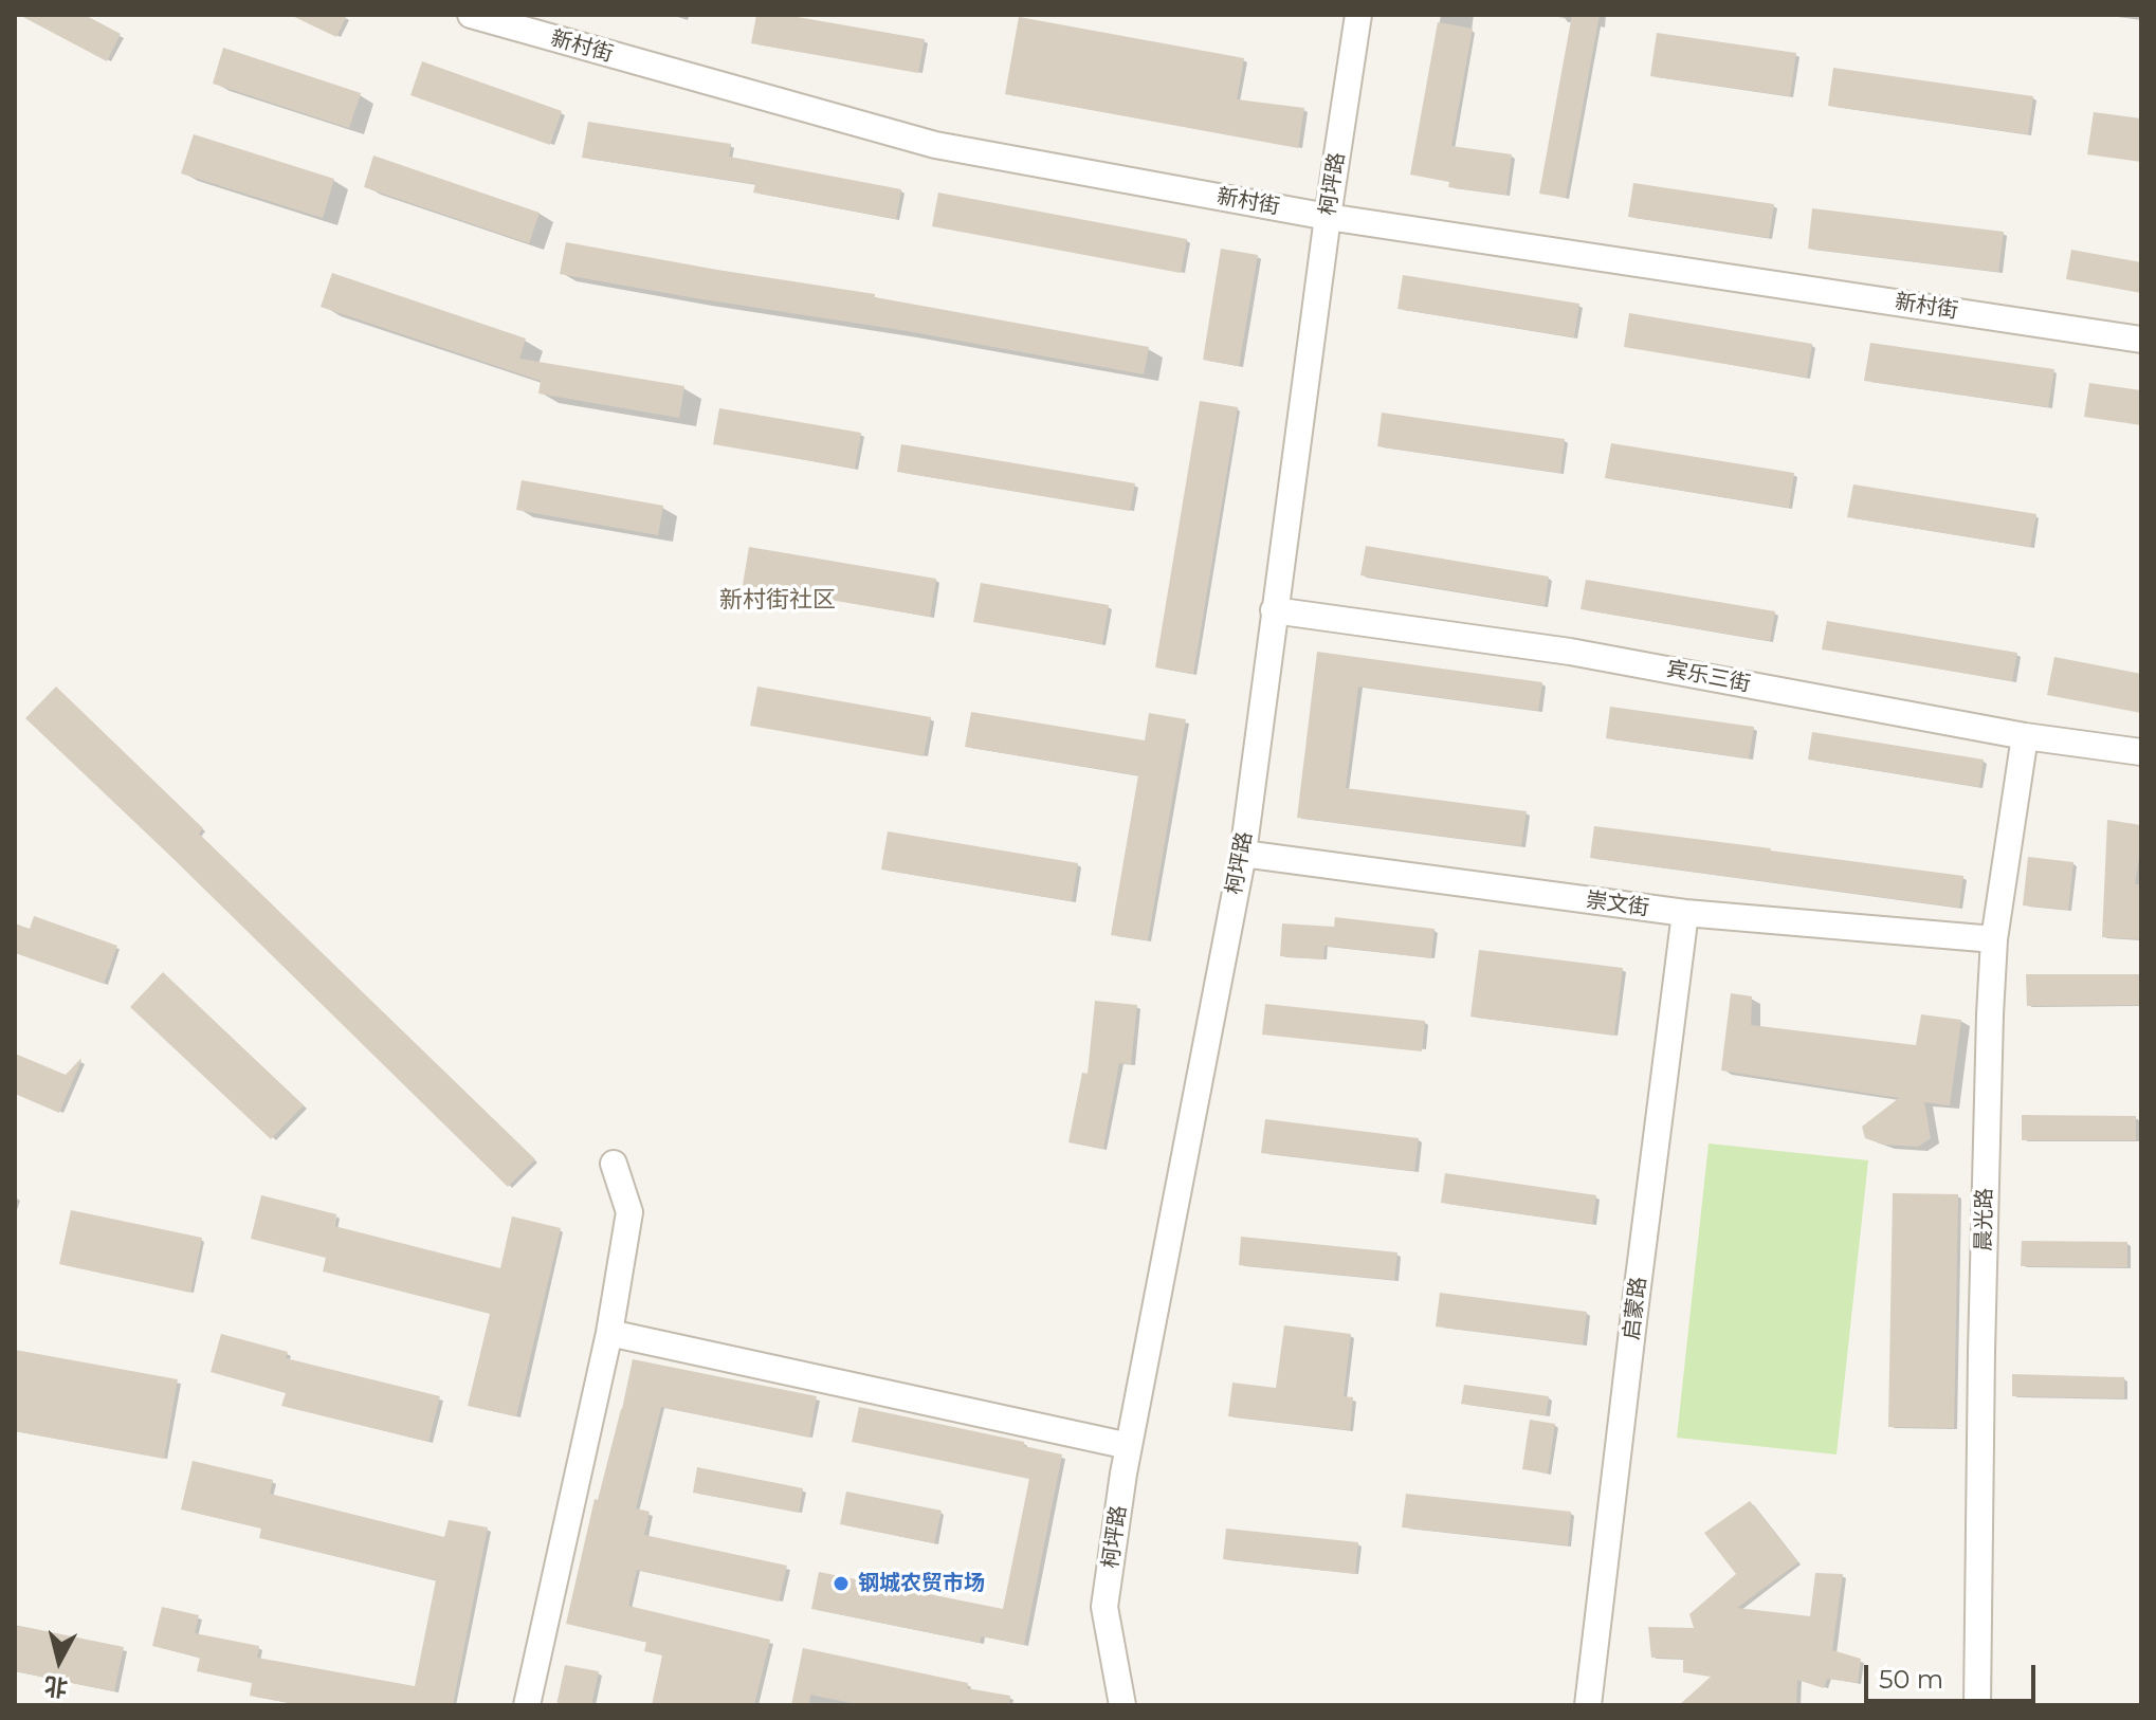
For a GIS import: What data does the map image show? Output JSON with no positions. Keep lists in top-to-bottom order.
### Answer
{
  "streets": {
    "street": [
      "新村街",
      "柯坪路",
      "宾乐三街",
      "崇文街",
      "晨光路",
      "启蒙路"
    ]
  },
  "crossings": [
    ["新村街", "柯坪路"],
    ["柯坪路", "宾乐三街"],
    ["柯坪路", "崇文街"],
    ["宾乐三街", "晨光路"],
    ["崇文街", "晨光路"],
    ["崇文街", "启蒙路"]
  ],
  "districts": ["新村街社区"],
  "places": ["钢城农贸市场"],
  "scale_bar": "50 m",
  "north": "bottom"
}
